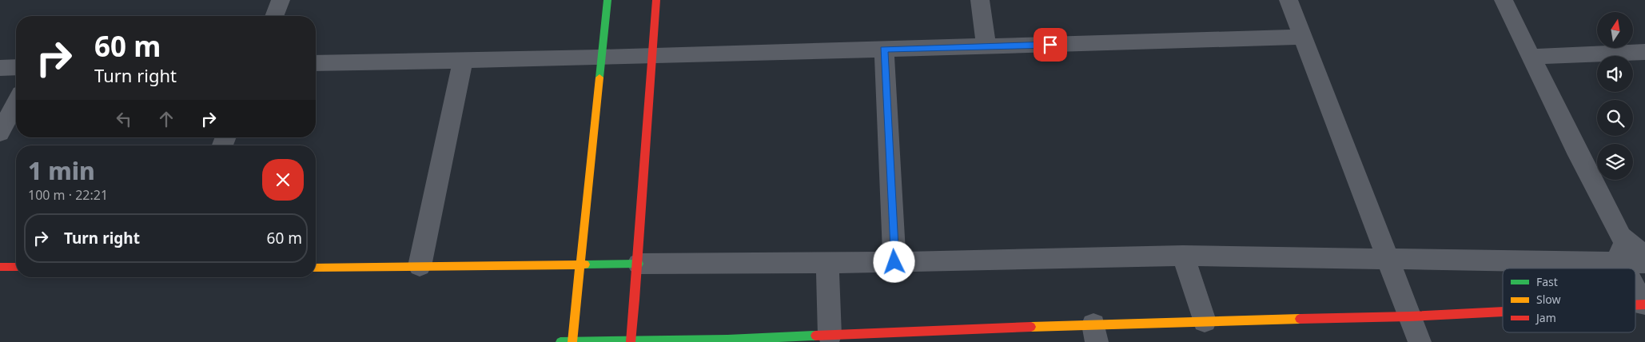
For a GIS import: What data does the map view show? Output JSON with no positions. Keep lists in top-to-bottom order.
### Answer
{
  "legend": ["Fast", "Slow", "Jam"],
  "north": "top",
  "page": {
    "turn": ["60 m", "Turn right"],
    "heading": ["1 min", "100 m · 22:21"],
    "list": [
      {
        "name": "Turn right",
        "value": "60 m"
      }
    ]
  }
}
